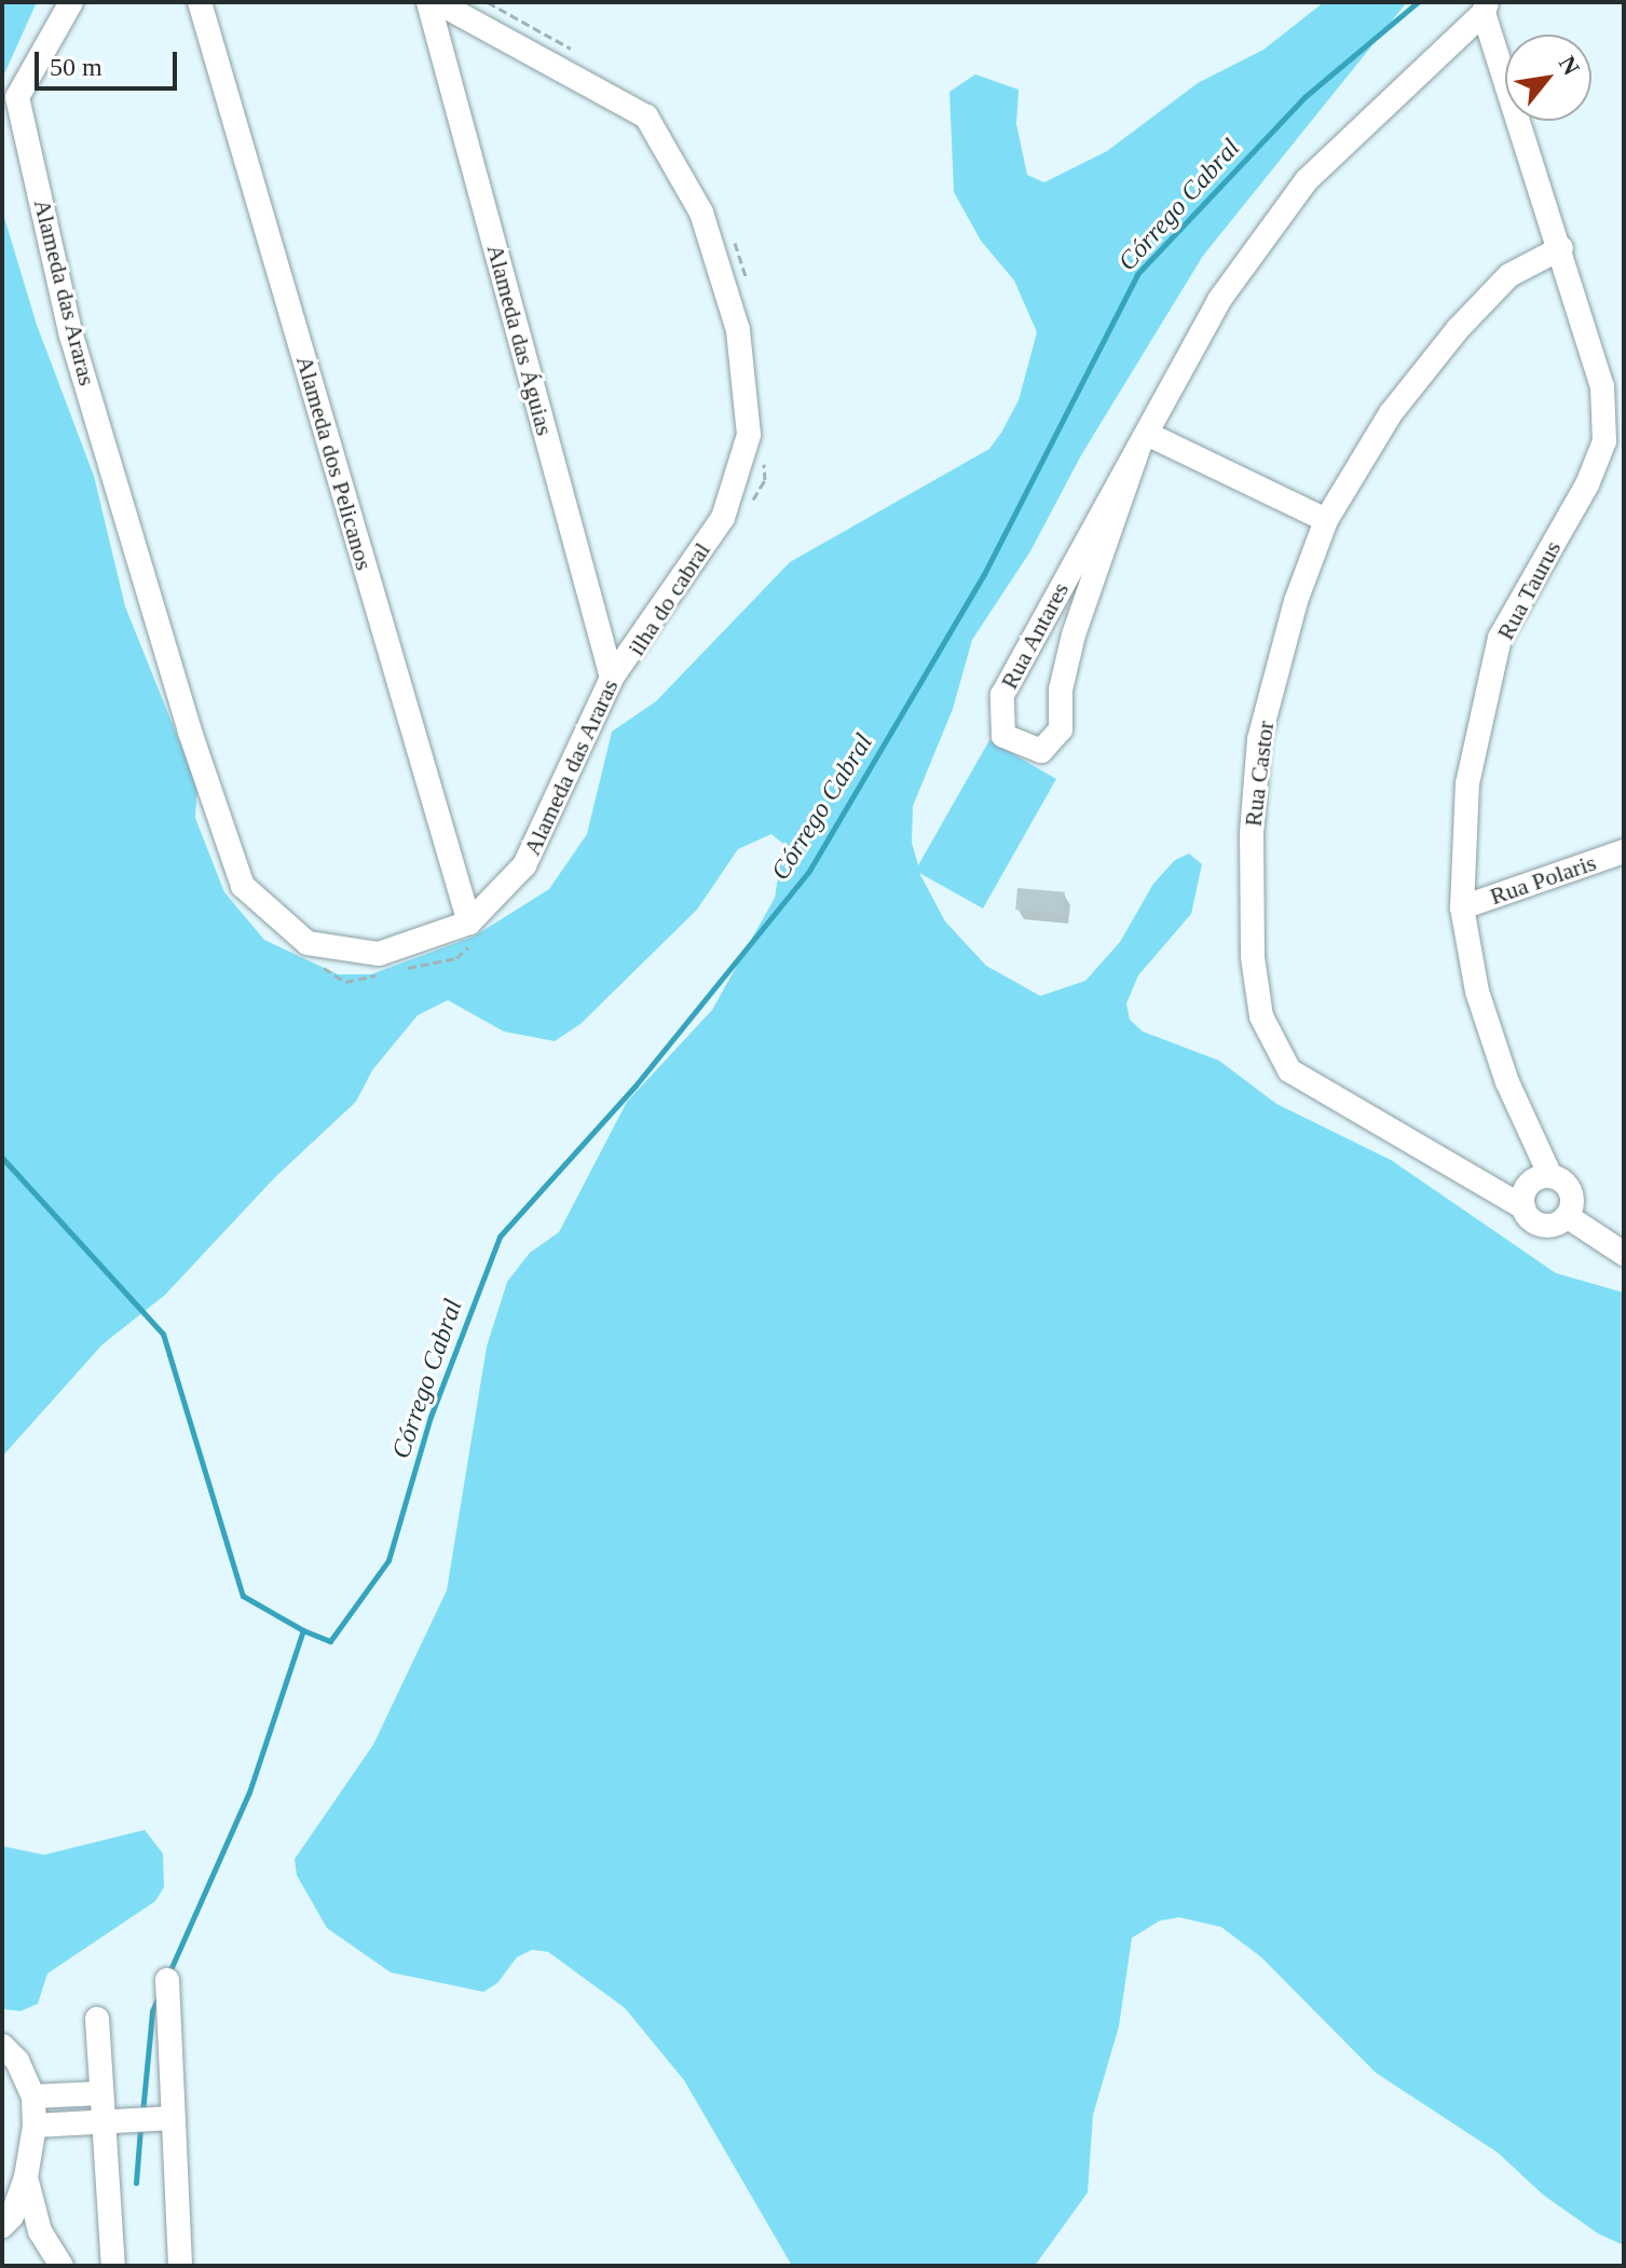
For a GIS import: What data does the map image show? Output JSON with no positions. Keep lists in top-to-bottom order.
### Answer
{
  "streets": {
    "street": [
      "Alameda das Araras",
      "Alameda das Águias",
      "Alameda dos Pelicanos",
      "Rua Taurus",
      "Rua Antares",
      "Rua Castor",
      "Rua Polaris"
    ]
  },
  "crossings": [
    ["Alameda das Araras", "Alameda das Águias"],
    ["Alameda das Araras", "Alameda dos Pelicanos"],
    ["Rua Taurus", "Rua Antares"],
    ["Rua Taurus", "Rua Castor"],
    ["Rua Taurus", "Rua Polaris"]
  ],
  "water": ["Córrego Cabral"],
  "scale_bar": "50 m",
  "north": "top right"
}
